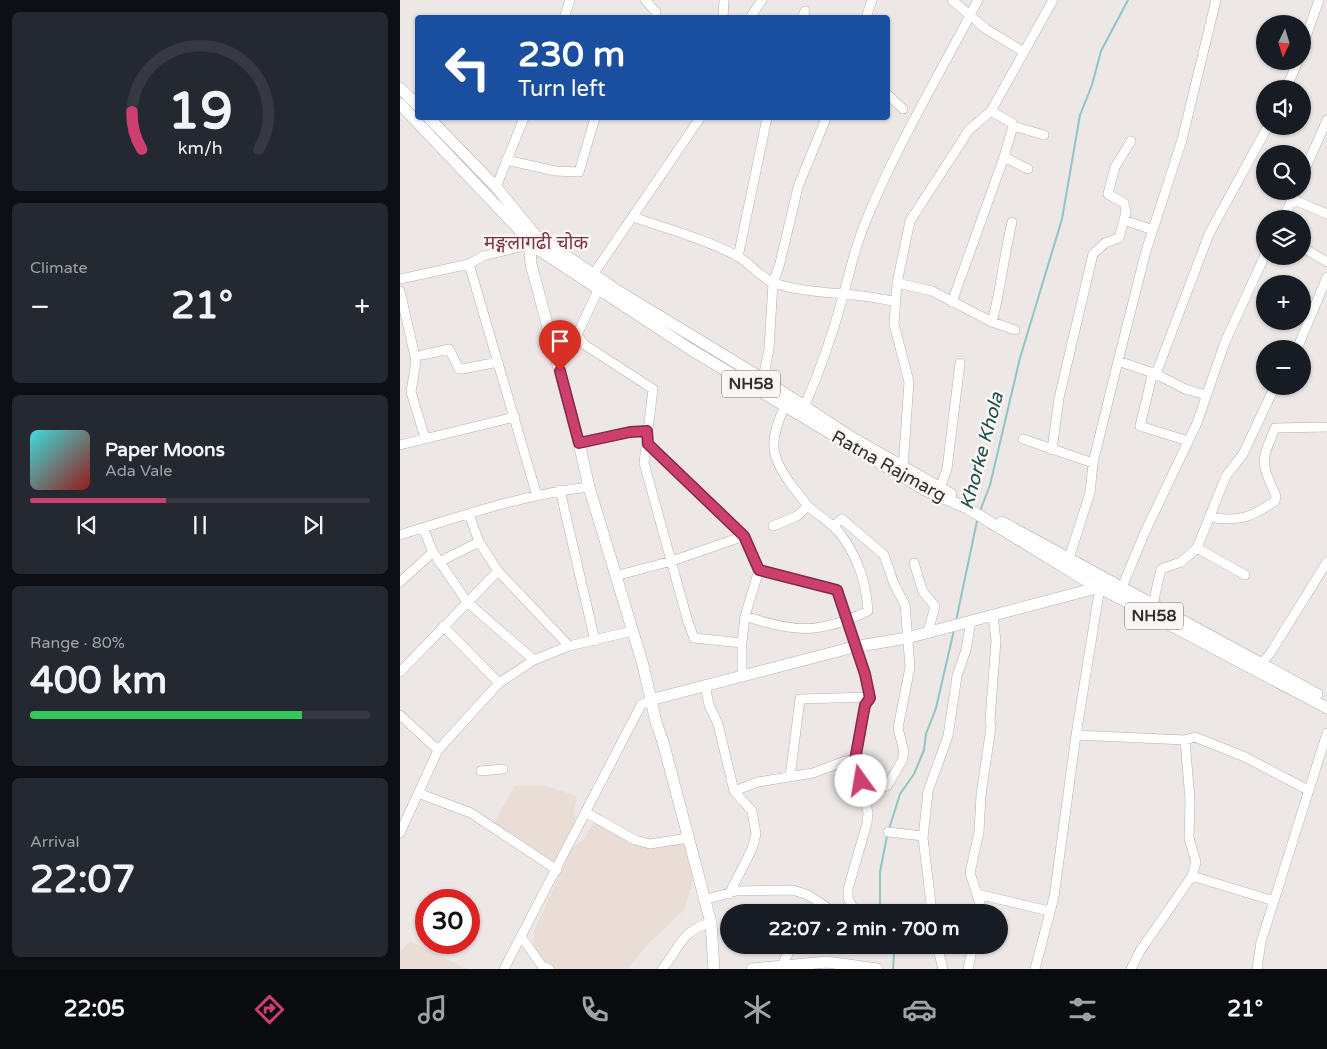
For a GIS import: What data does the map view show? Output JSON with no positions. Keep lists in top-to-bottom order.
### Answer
{
  "streets": {
    "main road": ["NH58", "Ratna Rajmarg"]
  },
  "crossings": [
    ["NH58", "Ratna Rajmarg"]
  ],
  "districts": ["मङ्गलागढी चोक"],
  "water": ["Khorke Khola"],
  "north": "bottom",
  "page": {
    "map_buttons": ["+", "−"],
    "turn": ["230 m", "Turn left"],
    "tile": [
      "Climate",
      ["Range · 80%", "400 km"],
      ["Arrival", "22:07"]
    ],
    "heat": ["−", "21°", "+"],
    "song": ["Paper Moons", "Ada Vale"],
    "limit": "30",
    "trip": "22:07 · 2 min · 700 m",
    "tabs": ["22:05", "21°"],
    "gauge": ["19", "km/h"]
  }
}
